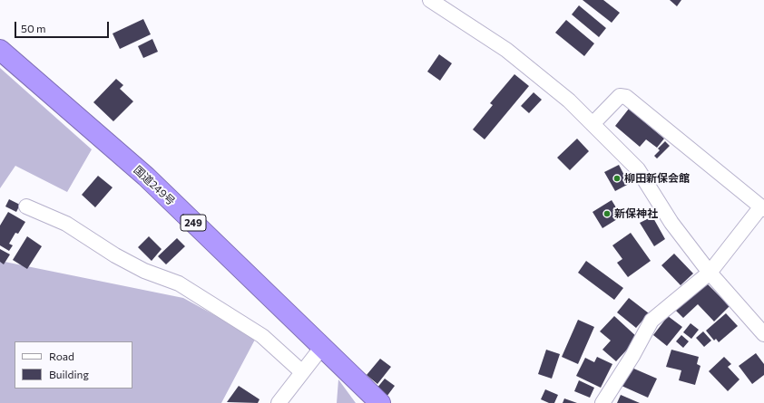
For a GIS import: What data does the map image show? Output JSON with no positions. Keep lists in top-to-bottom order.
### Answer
{
  "streets": {
    "highway": ["国道249号", "249"]
  },
  "places": ["柳田新保会館", "新保神社"],
  "legend": ["Road", "Building"],
  "scale_bar": "50 m"
}
